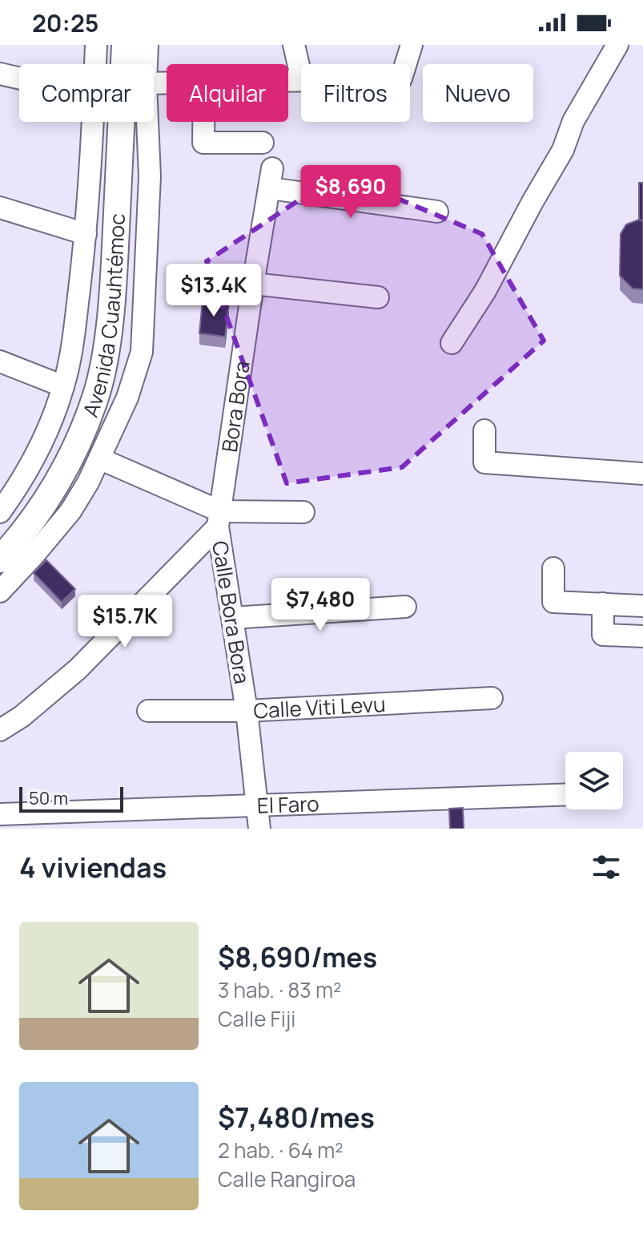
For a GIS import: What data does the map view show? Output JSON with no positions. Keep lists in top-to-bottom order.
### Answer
{
  "streets": {
    "main road": ["Avenida Cuauhtémoc"],
    "street": [
      "Bora Bora",
      "Calle Bora Bora",
      "Calle Viti Levu",
      "El Faro"
    ]
  },
  "crossings": [
    ["Bora Bora", "Calle Bora Bora"],
    ["Calle Bora Bora", "Calle Viti Levu"],
    ["Calle Bora Bora", "El Faro"]
  ],
  "scale_bar": "50 m",
  "page": {
    "status": "20:25",
    "chip": [
      "Comprar",
      "Alquilar",
      "Filtros",
      "Nuevo"
    ],
    "price": [
      "$8,690",
      "$13.4K",
      "$7,480",
      "$15.7K"
    ],
    "scale": "50 m",
    "heading": "4 viviendas",
    "list": [
      {
        "name": "$8,690/mes",
        "note": "3 hab. · 83 m² · Calle Fiji"
      },
      {
        "name": "$7,480/mes",
        "note": "2 hab. · 64 m² · Calle Rangiroa"
      }
    ]
  }
}
